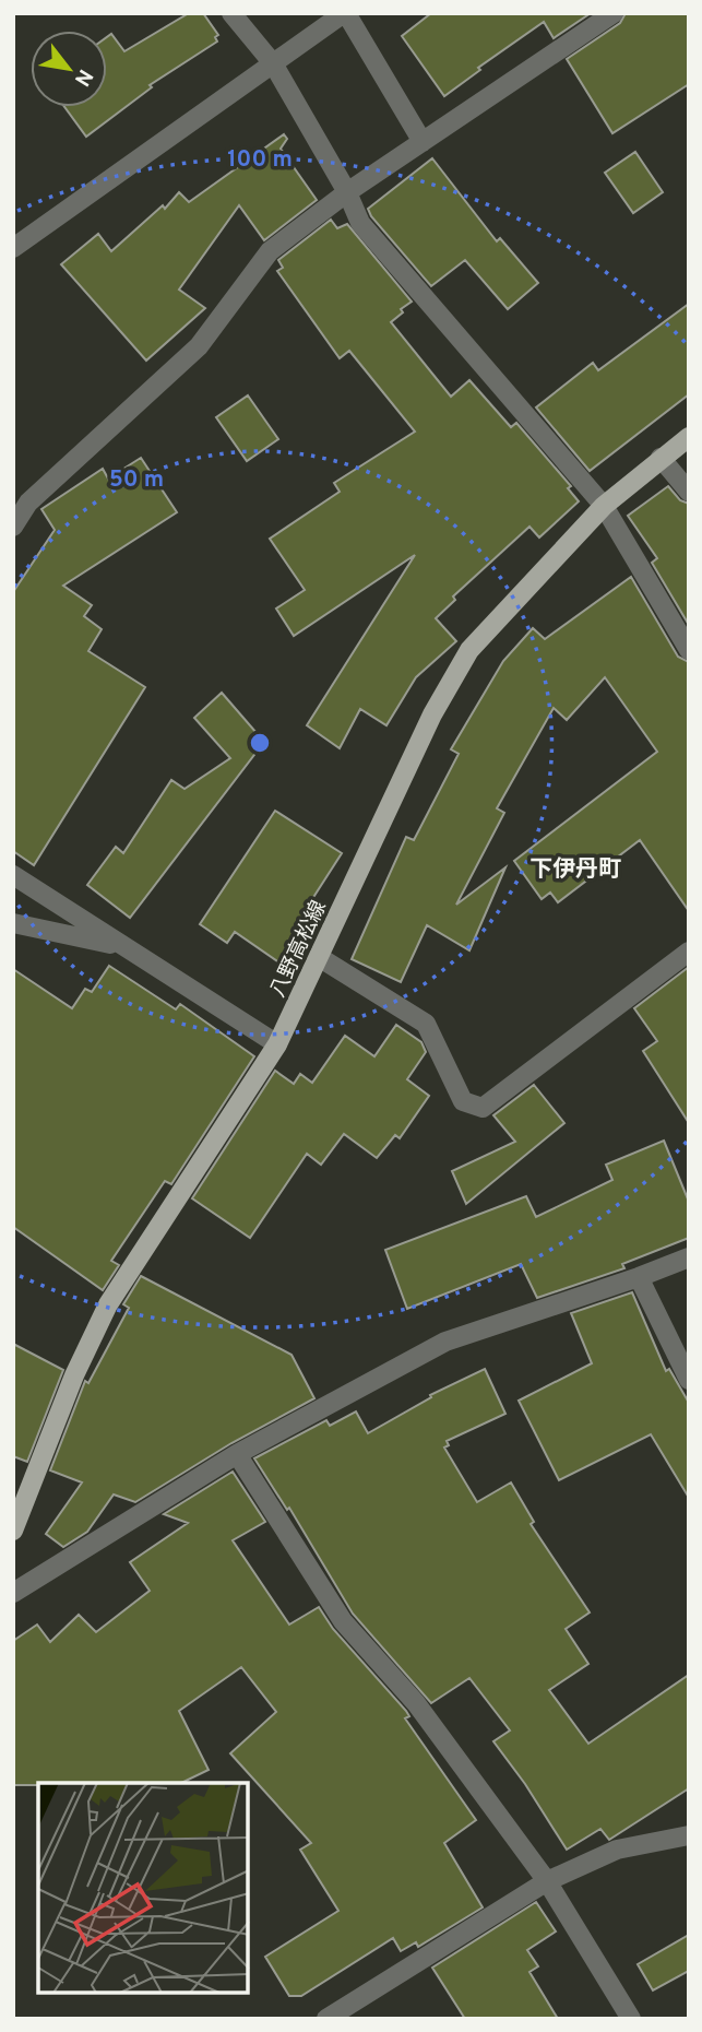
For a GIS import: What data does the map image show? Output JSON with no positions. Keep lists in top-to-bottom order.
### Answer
{
  "streets": {
    "main road": ["八野高松線"]
  },
  "districts": ["下伊丹町"],
  "north": "bottom right",
  "rings": ["100 m", "50 m"]
}
